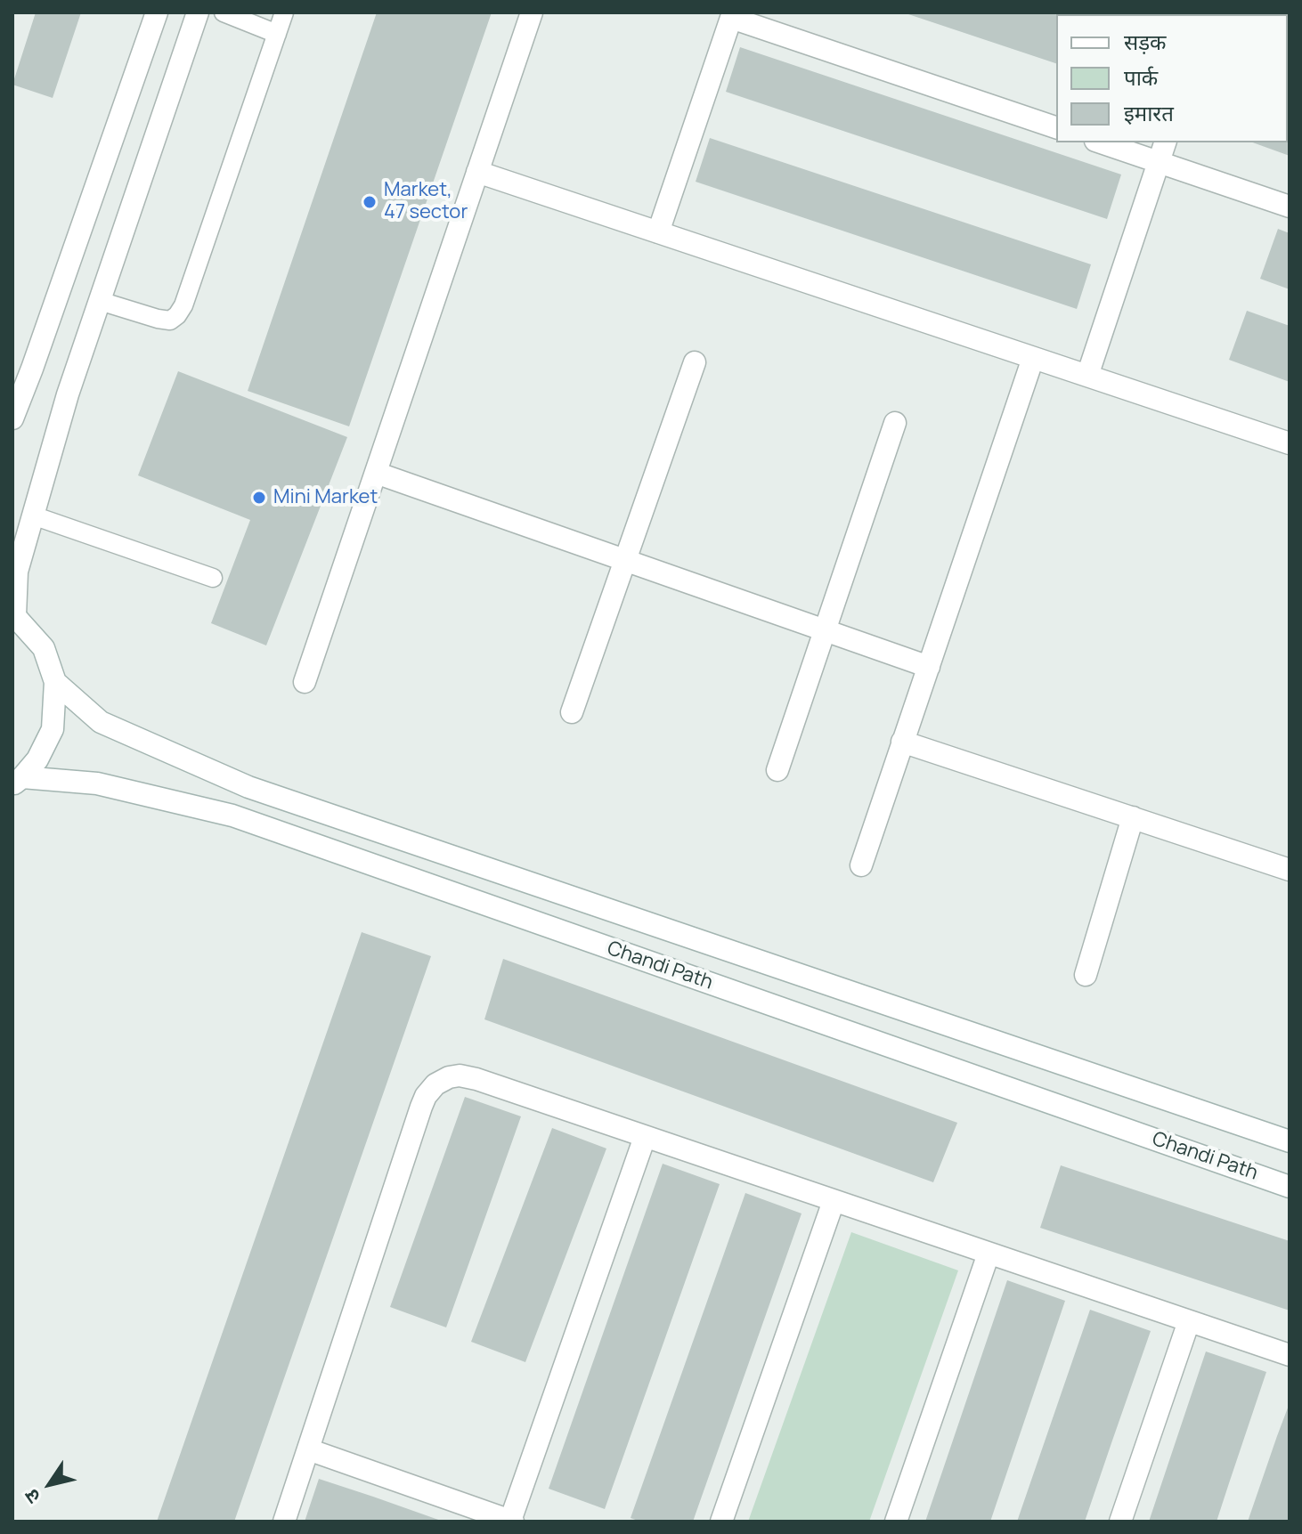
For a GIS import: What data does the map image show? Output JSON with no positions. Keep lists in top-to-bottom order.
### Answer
{
  "streets": {
    "street": ["Chandi Path"]
  },
  "places": ["Market, 47 sector", "Mini Market"],
  "legend": ["सड़क", "पार्क", "इमारत"],
  "north": "bottom left"
}
